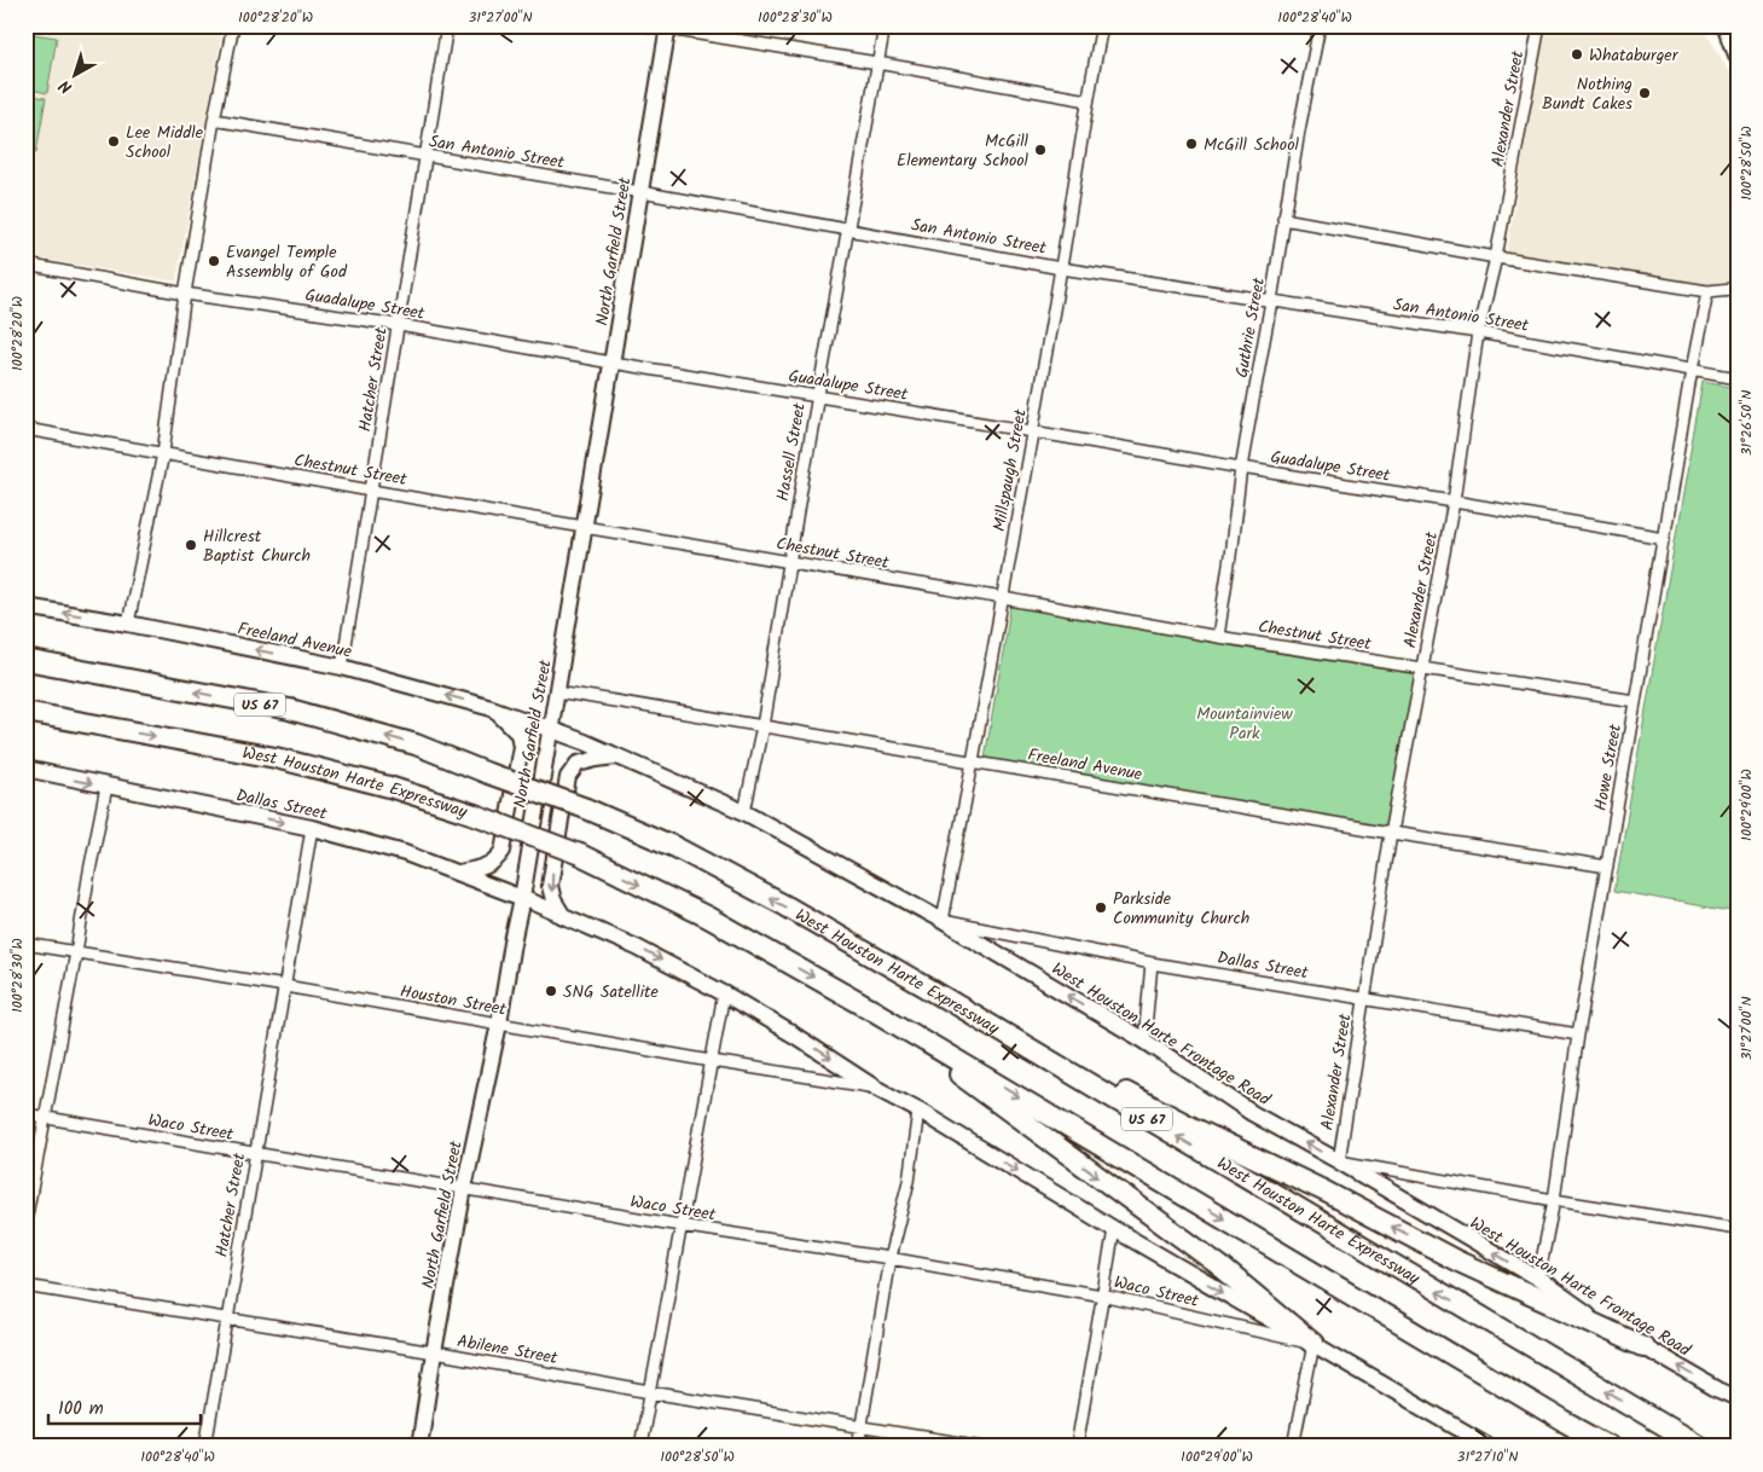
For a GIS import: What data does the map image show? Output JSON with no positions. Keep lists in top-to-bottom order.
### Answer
{
  "streets": {
    "highway": ["US 67", "West Houston Harte Expressway"],
    "main road": [
      "North Garfield Street",
      "Freeland Avenue",
      "Dallas Street",
      "West Houston Harte Frontage Road"
    ],
    "street": [
      "Alexander Street",
      "San Antonio Street",
      "Guadalupe Street",
      "Guthrie Street",
      "Hatcher Street",
      "Hassell Street",
      "Chestnut Street",
      "Millspaugh Street",
      "Howe Street",
      "Houston Street",
      "Waco Street",
      "Abilene Street"
    ]
  },
  "crossings": [
    ["Alexander Street", "San Antonio Street"],
    ["Alexander Street", "Guadalupe Street"],
    ["Alexander Street", "Chestnut Street"],
    ["Alexander Street", "Freeland Avenue"],
    ["Alexander Street", "Dallas Street"],
    ["Alexander Street", "West Houston Harte Frontage Road"],
    ["San Antonio Street", "North Garfield Street"],
    ["San Antonio Street", "Guthrie Street"],
    ["San Antonio Street", "Hatcher Street"],
    ["San Antonio Street", "Hassell Street"],
    ["San Antonio Street", "Millspaugh Street"],
    ["San Antonio Street", "Howe Street"],
    ["North Garfield Street", "Guadalupe Street"],
    ["North Garfield Street", "Chestnut Street"],
    ["North Garfield Street", "Freeland Avenue"],
    ["North Garfield Street", "Dallas Street"],
    ["North Garfield Street", "Houston Street"],
    ["North Garfield Street", "West Houston Harte Frontage Road"],
    ["North Garfield Street", "Waco Street"],
    ["North Garfield Street", "Abilene Street"],
    ["Guadalupe Street", "Guthrie Street"],
    ["Guadalupe Street", "Hatcher Street"],
    ["Guadalupe Street", "Hassell Street"],
    ["Guadalupe Street", "Millspaugh Street"],
    ["Guadalupe Street", "Howe Street"],
    ["Guthrie Street", "Chestnut Street"],
    ["Hatcher Street", "Chestnut Street"],
    ["Hatcher Street", "Freeland Avenue"],
    ["Hatcher Street", "Dallas Street"],
    ["Hatcher Street", "Houston Street"],
    ["Hatcher Street", "Waco Street"],
    ["Hatcher Street", "Abilene Street"],
    ["Hassell Street", "Chestnut Street"],
    ["Hassell Street", "Freeland Avenue"],
    ["Hassell Street", "West Houston Harte Frontage Road"],
    ["Chestnut Street", "Millspaugh Street"],
    ["Chestnut Street", "Howe Street"],
    ["Millspaugh Street", "Freeland Avenue"],
    ["Millspaugh Street", "Dallas Street"],
    ["Millspaugh Street", "West Houston Harte Frontage Road"],
    ["Freeland Avenue", "Howe Street"],
    ["Freeland Avenue", "West Houston Harte Frontage Road"],
    ["Howe Street", "Dallas Street"],
    ["Howe Street", "West Houston Harte Frontage Road"],
    ["Dallas Street", "West Houston Harte Frontage Road"]
  ],
  "one_way": ["West Houston Harte Frontage Road"],
  "parks": ["Mountainview Park"],
  "places": [
    "Whataburger",
    "Nothing Bundt Cakes",
    "Lee Middle School",
    "McGill School",
    "McGill Elementary School",
    "Evangel Temple Assembly of God",
    "Hillcrest Baptist Church",
    "Parkside Community Church",
    "SNG Satellite"
  ],
  "scale_bar": "100 m",
  "north": "bottom left",
  "coordinates": [
    "100°28'20\"W",
    "31°27'00\"N",
    "100°28'30\"W",
    "100°28'40\"W",
    "100°28'50\"W",
    "31°26'50\"N",
    "100°29'00\"W",
    "31°27'10\"N"
  ]
}
